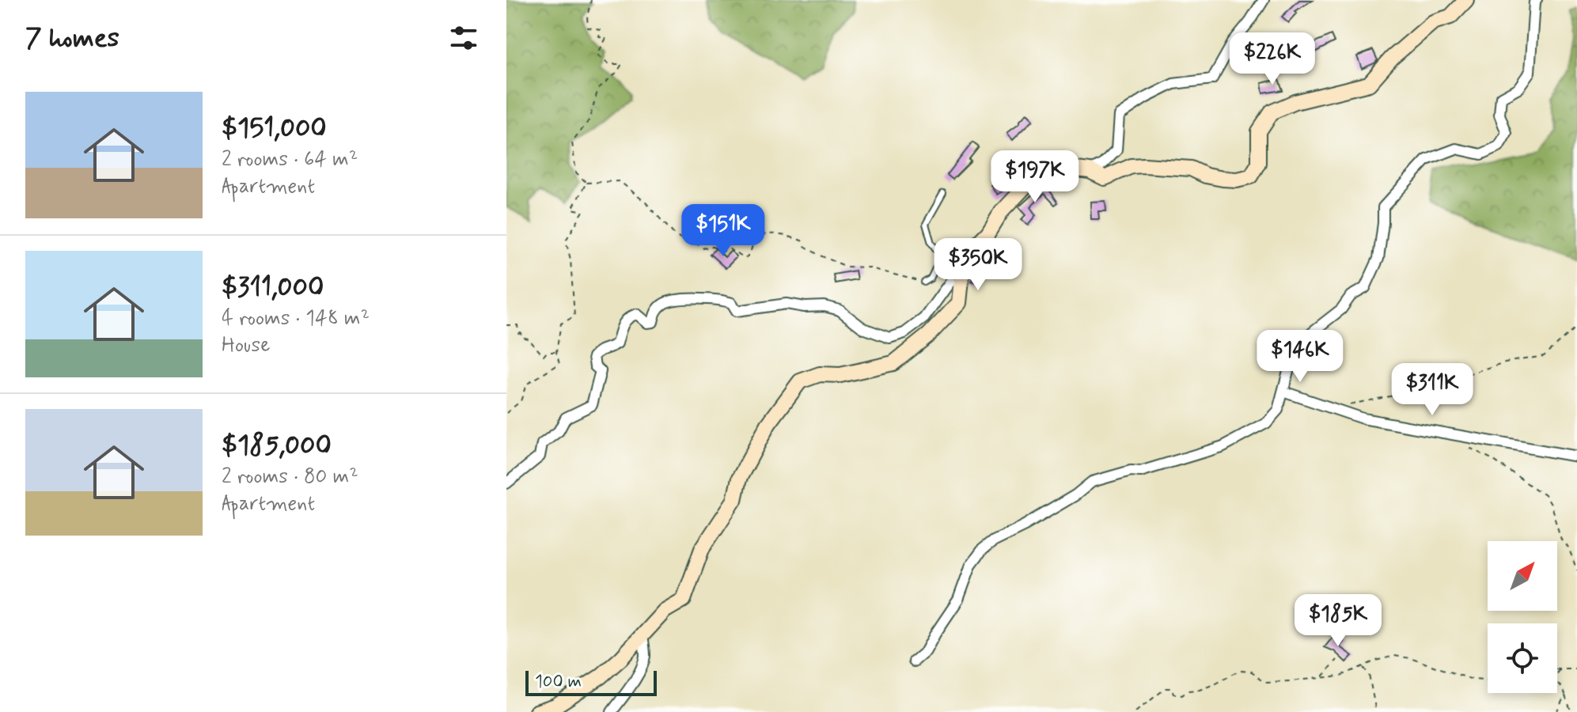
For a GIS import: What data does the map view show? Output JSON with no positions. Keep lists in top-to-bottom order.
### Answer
{
  "scale_bar": "100 m",
  "north": "top right",
  "page": {
    "heading": "7 homes",
    "price": [
      "$226K",
      "$197K",
      "$151K",
      "$350K",
      "$146K",
      "$311K",
      "$185K"
    ],
    "list": [
      {
        "name": "$151,000",
        "note": "2 rooms · 64 m² · Apartment"
      },
      {
        "name": "$311,000",
        "note": "4 rooms · 148 m² · House"
      },
      {
        "name": "$185,000",
        "note": "2 rooms · 80 m² · Apartment"
      }
    ],
    "scale": "100 m"
  }
}
